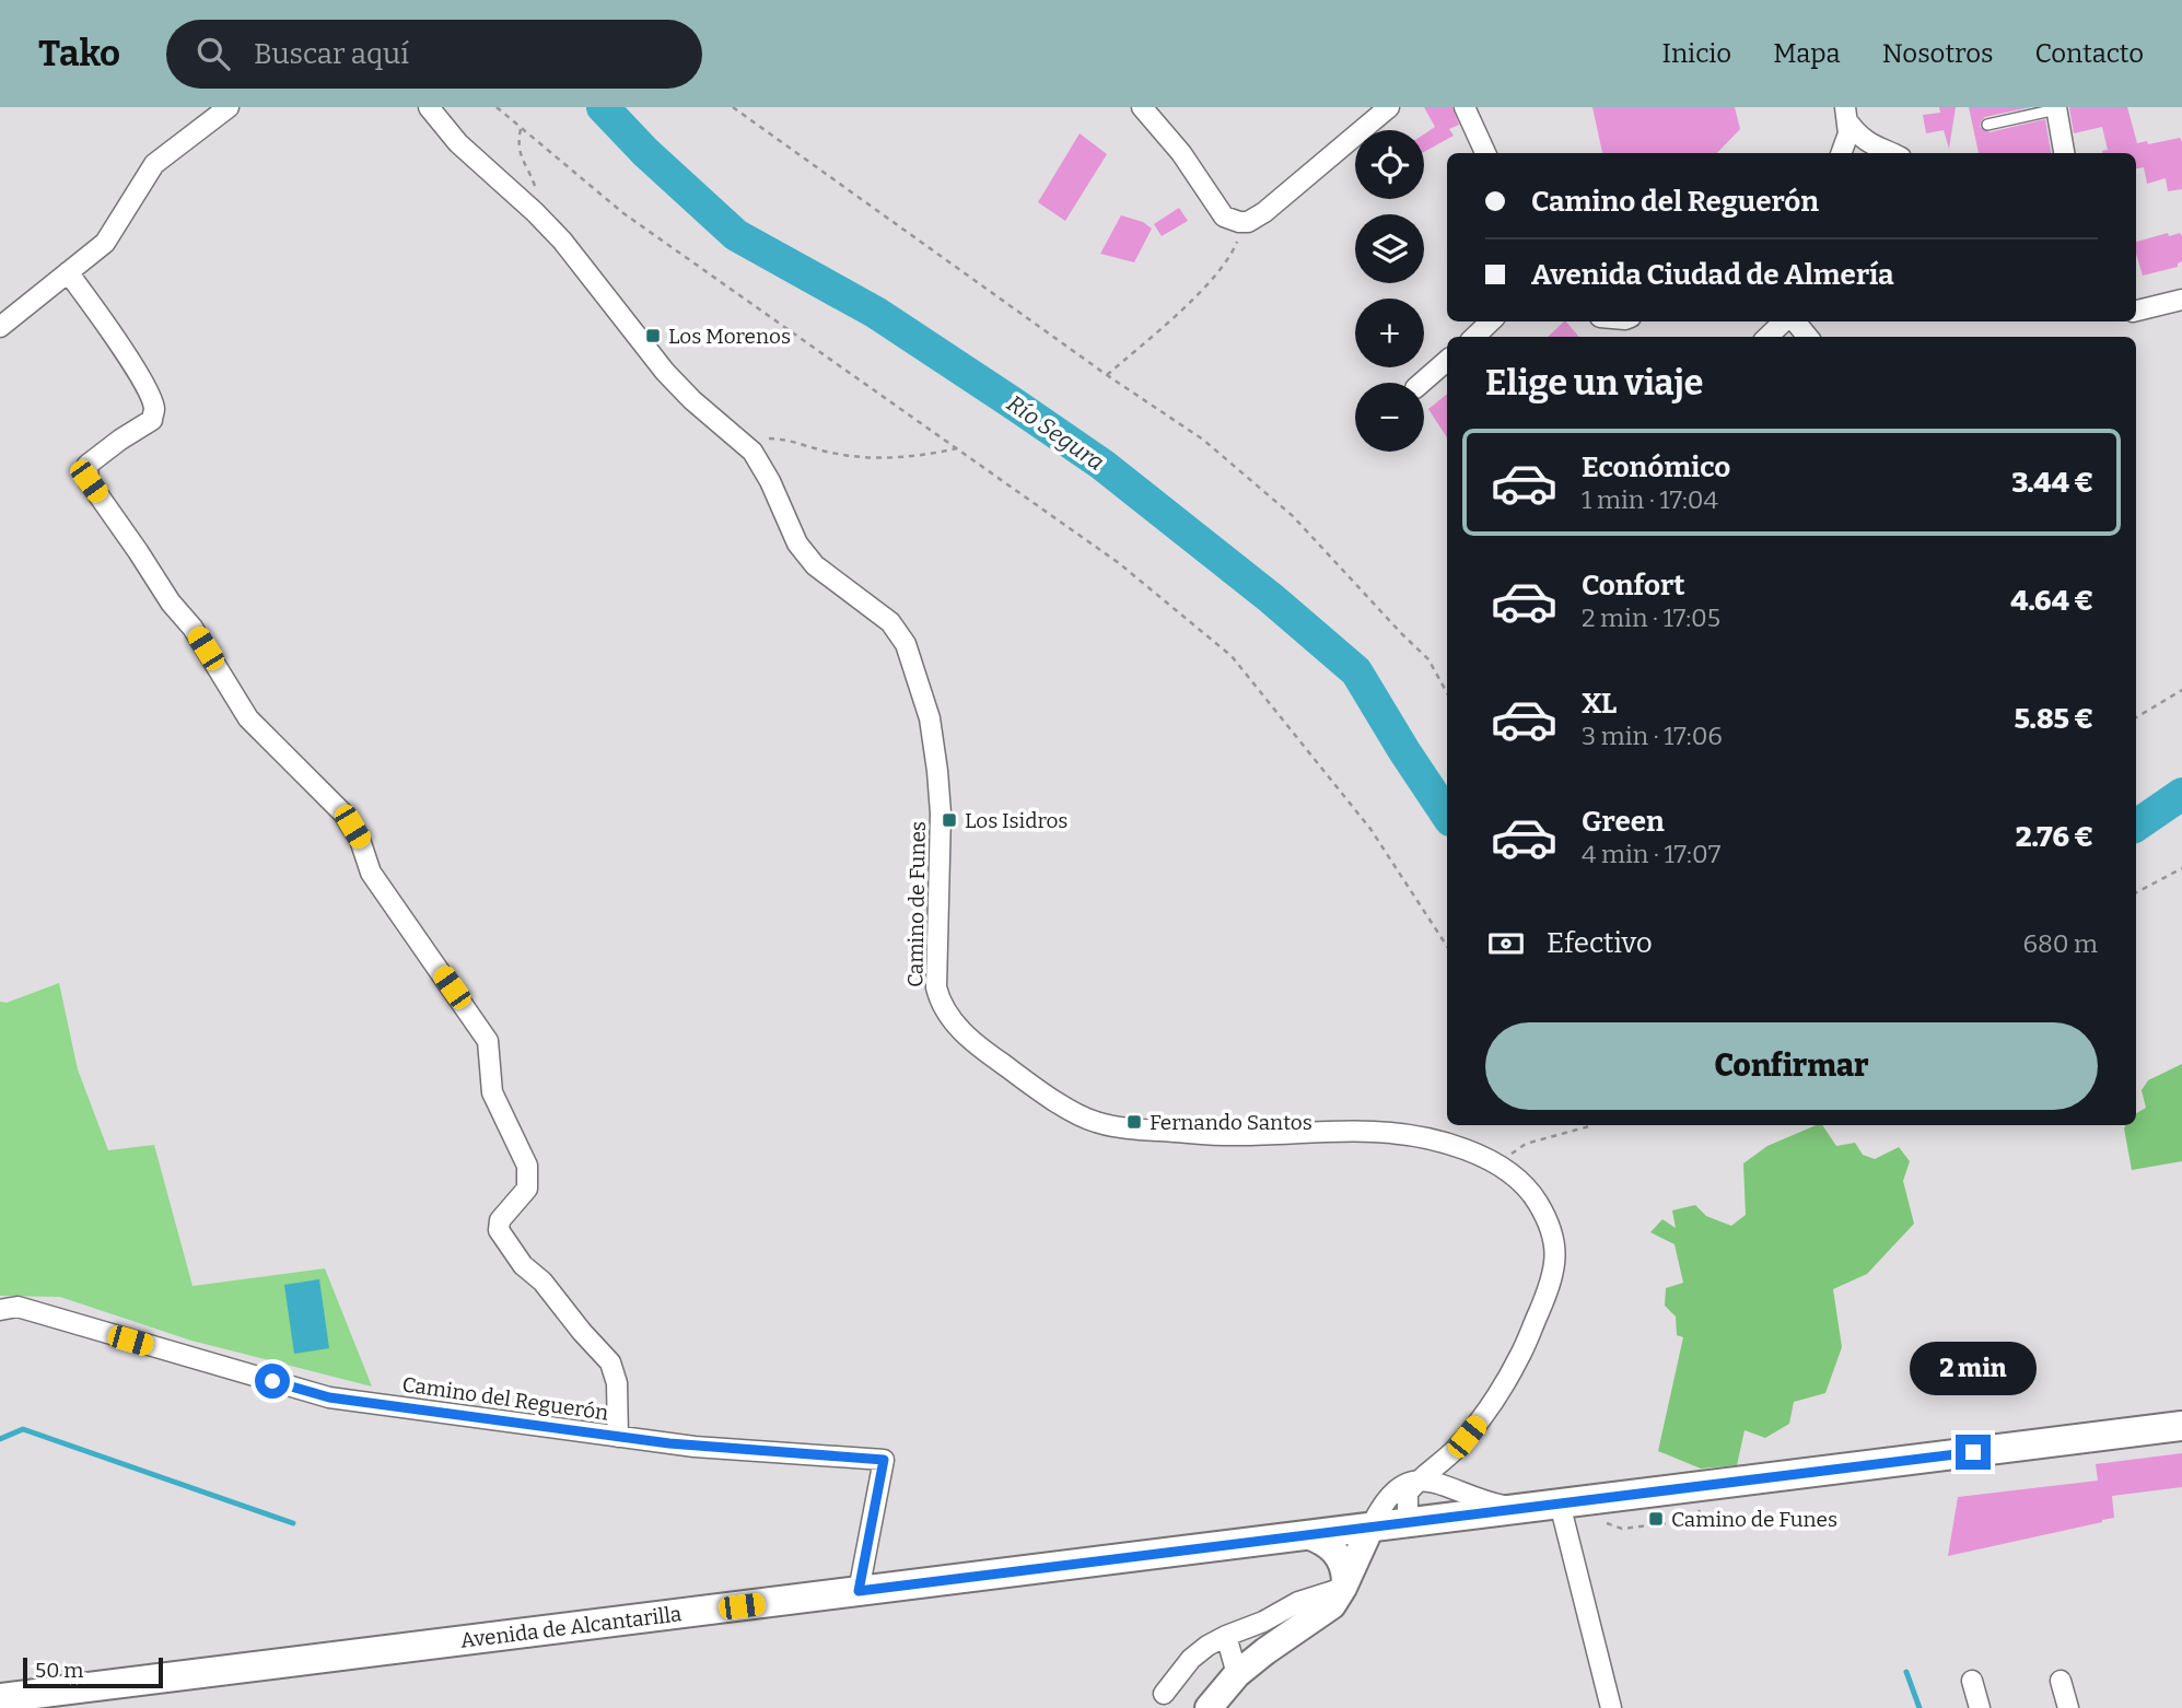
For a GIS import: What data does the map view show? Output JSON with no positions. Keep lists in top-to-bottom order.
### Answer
{
  "streets": {
    "main road": ["Avenida de Alcantarilla"],
    "street": ["Camino de Funes", "Camino del Reguerón"]
  },
  "crossings": [
    ["Camino del Reguerón", "Avenida de Alcantarilla"]
  ],
  "water": ["Río Segura"],
  "places": {
    "transit": [
      "Los Morenos",
      "Los Isidros",
      "Fernando Santos",
      "Camino de Funes"
    ]
  },
  "scale_bar": "50 m",
  "page": {
    "header": "Tako",
    "search": "Buscar aquí",
    "nav": [
      "Inicio",
      "Mapa",
      "Nosotros",
      "Contacto"
    ],
    "map_buttons": ["+", "−"],
    "banner": ["Camino del Reguerón", "Avenida Ciudad de Almería"],
    "heading": "Elige un viaje",
    "list": [
      {
        "name": "Económico",
        "note": "1 min · 17:04",
        "value": "3.44 €"
      },
      {
        "name": "Confort",
        "note": "2 min · 17:05",
        "value": "4.64 €"
      },
      {
        "name": "XL",
        "note": "3 min · 17:06",
        "value": "5.85 €"
      },
      {
        "name": "Green",
        "note": "4 min · 17:07",
        "value": "2.76 €"
      }
    ],
    "pay": ["Efectivo", "680 m"],
    "buttons": "Confirmar",
    "bubble": "2 min",
    "scale": "50 m"
  }
}
